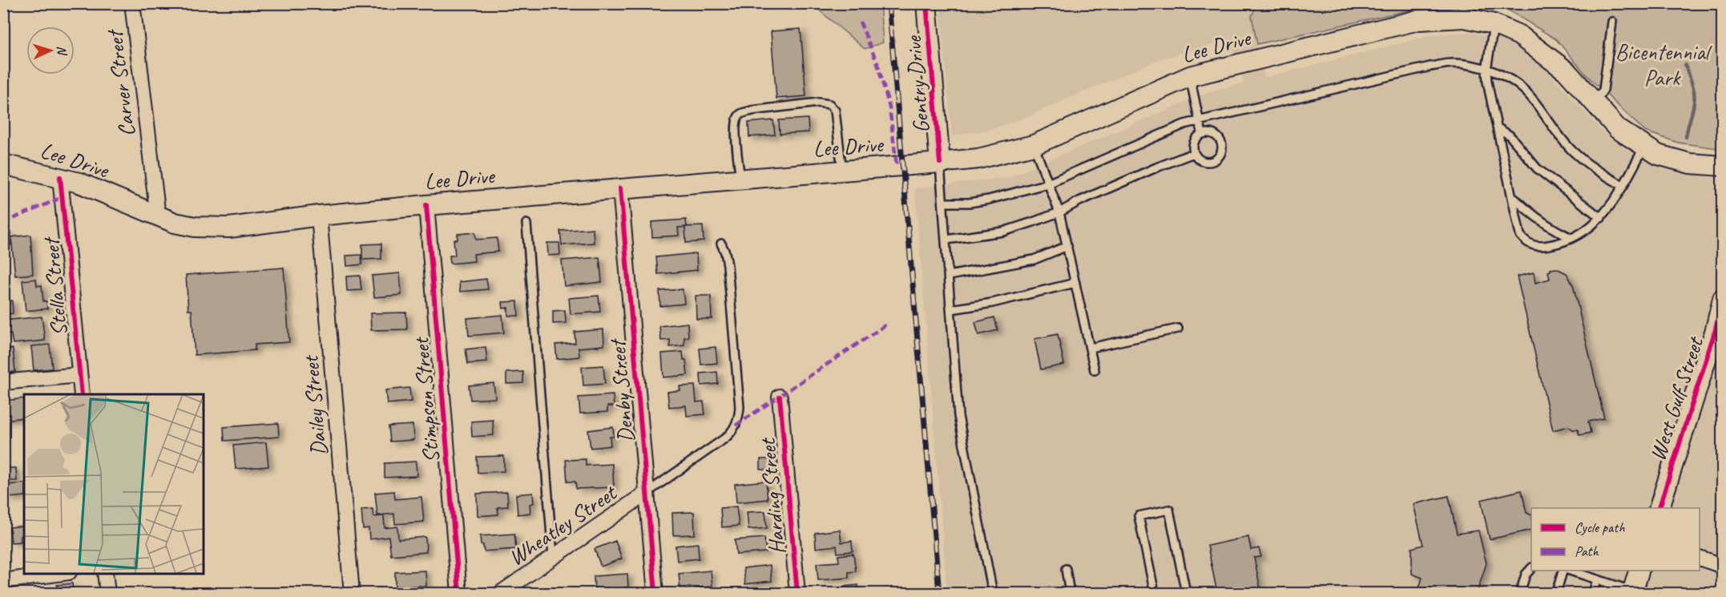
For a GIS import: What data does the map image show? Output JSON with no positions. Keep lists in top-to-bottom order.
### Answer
{
  "streets": {
    "main road": ["Lee Drive", "Gentry Drive", "West Gulf Street"],
    "street": [
      "Carver Street",
      "Stella Street",
      "Denby Street",
      "Stimpson Street",
      "Dailey Street",
      "Harding Street",
      "Wheatley Street"
    ]
  },
  "crossings": [
    ["Lee Drive", "Carver Street"],
    ["Lee Drive", "Gentry Drive"],
    ["Lee Drive", "Stella Street"],
    ["Lee Drive", "Denby Street"],
    ["Lee Drive", "Stimpson Street"],
    ["Lee Drive", "Dailey Street"],
    ["Denby Street", "Wheatley Street"]
  ],
  "parks": ["Bicentennial Park"],
  "legend": ["Cycle path", "Path"],
  "north": "right"
}
